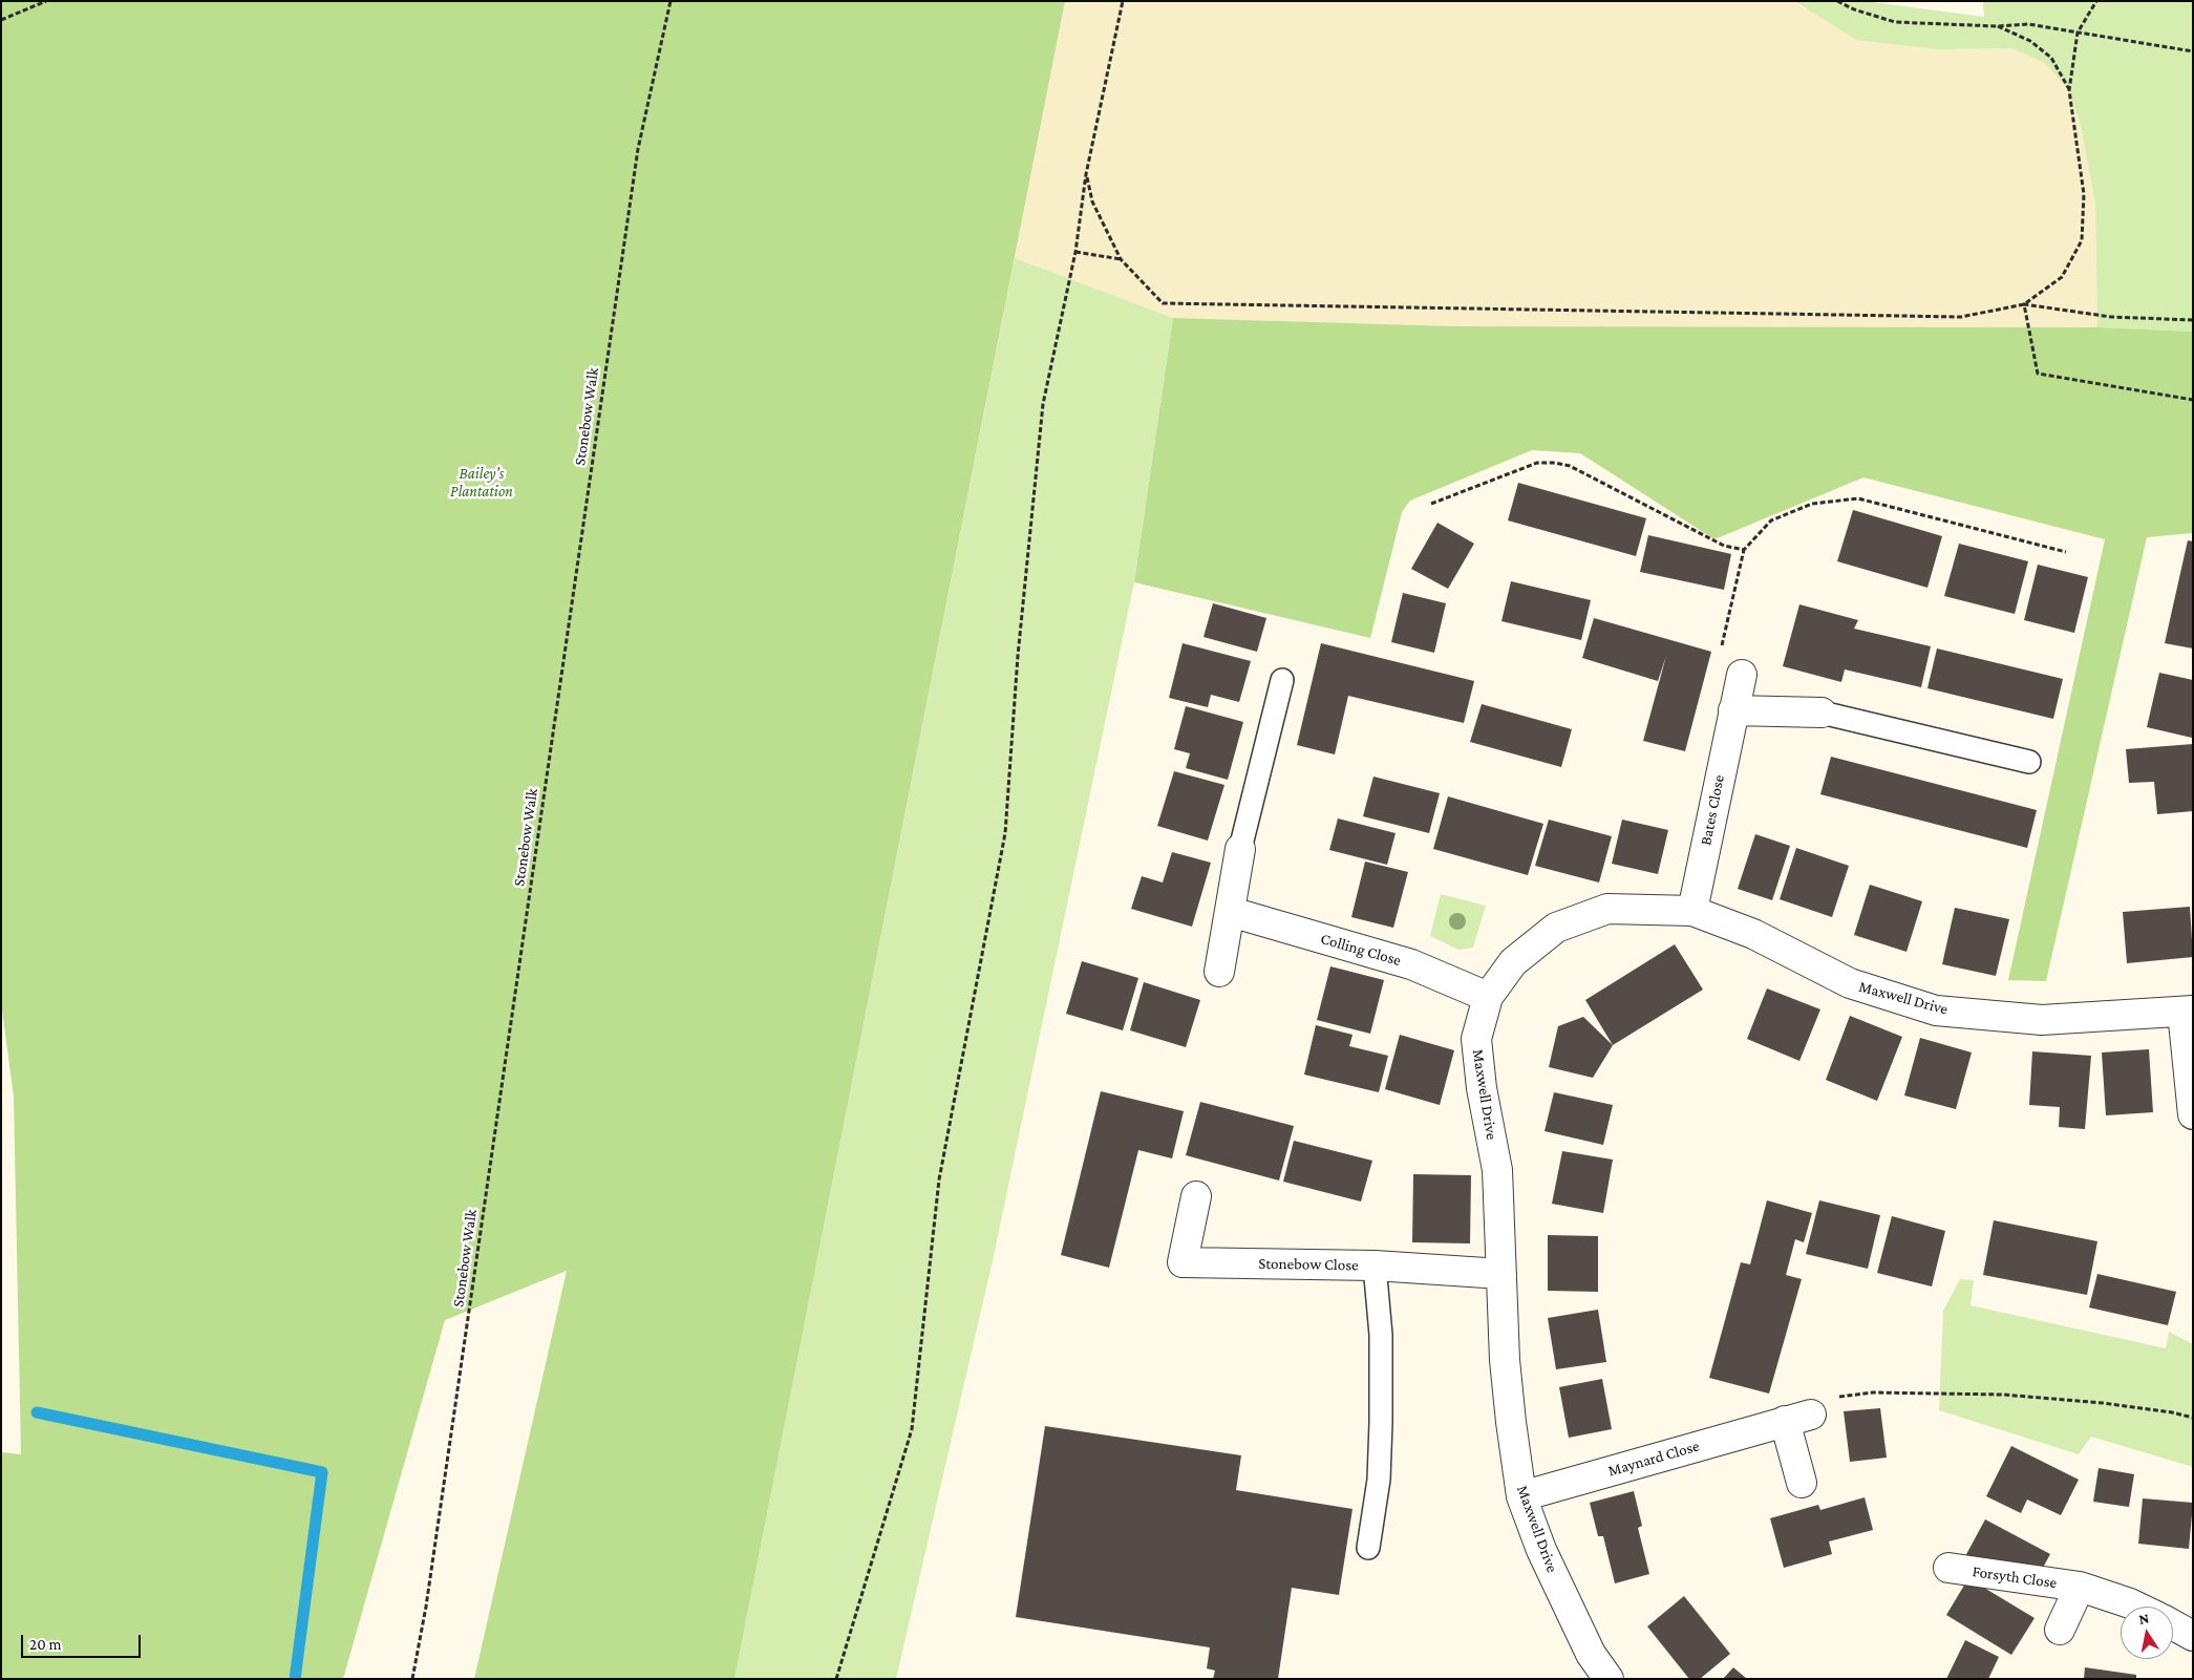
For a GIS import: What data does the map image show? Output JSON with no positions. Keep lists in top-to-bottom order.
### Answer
{
  "streets": {
    "street": [
      "Bates Close",
      "Colling Close",
      "Maxwell Drive",
      "Stonebow Close",
      "Maynard Close",
      "Forsyth Close"
    ],
    "path": ["Stonebow Walk"]
  },
  "crossings": [
    ["Bates Close", "Maxwell Drive"],
    ["Colling Close", "Maxwell Drive"],
    ["Maxwell Drive", "Stonebow Close"],
    ["Maxwell Drive", "Maynard Close"]
  ],
  "parks": ["Bailey's Plantation"],
  "scale_bar": "20 m",
  "north": "top"
}
